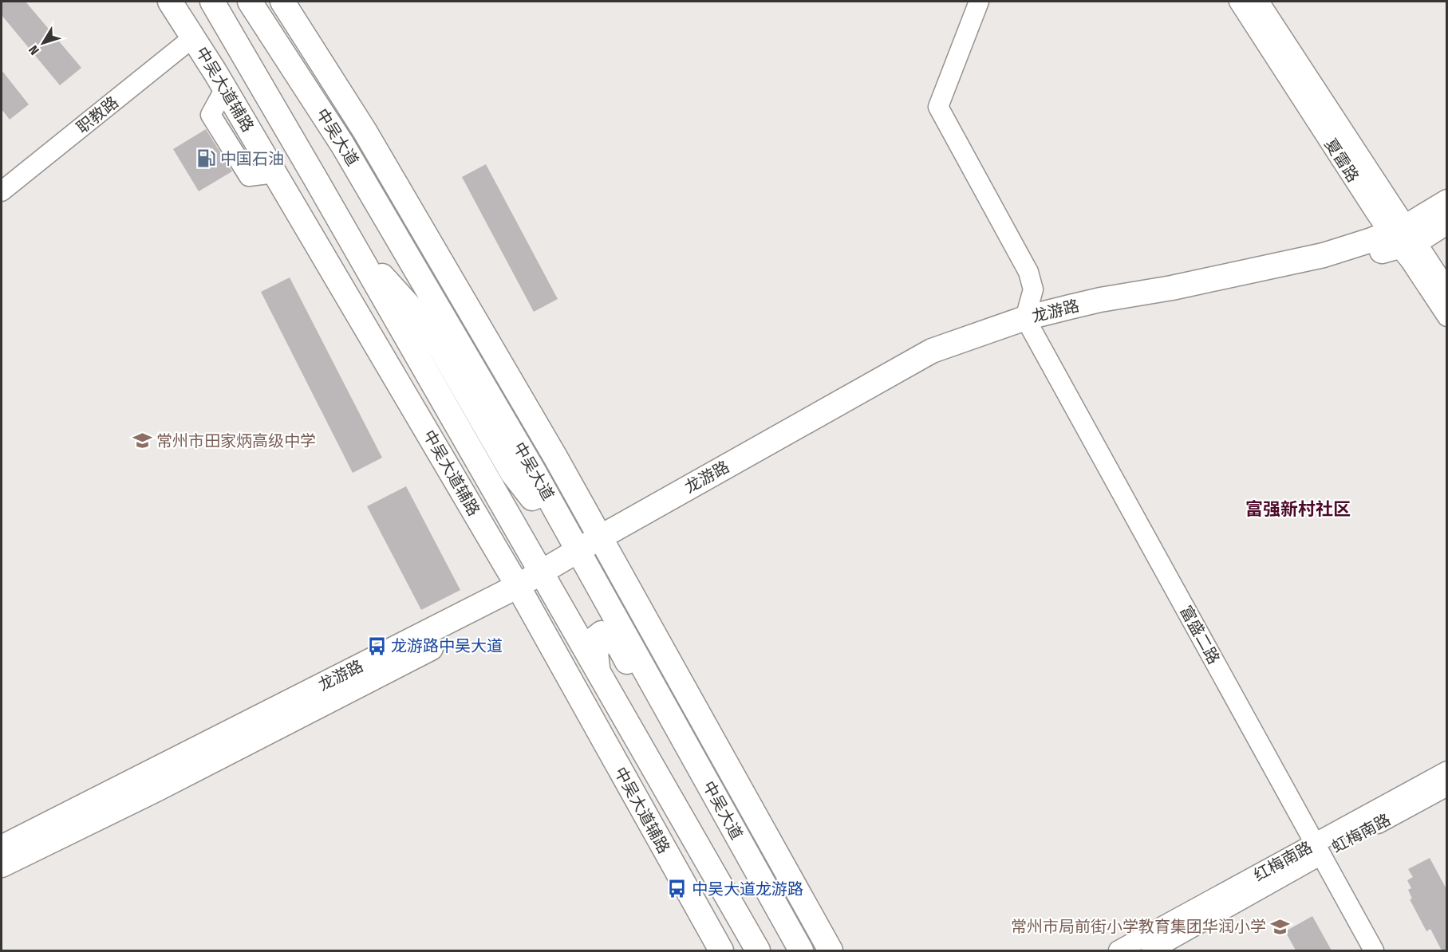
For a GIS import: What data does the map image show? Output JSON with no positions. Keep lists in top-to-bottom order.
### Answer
{
  "streets": {
    "main road": ["中吴大道辅路", "中吴大道", "龙游路"],
    "street": [
      "职教路",
      "夏雷路",
      "富盛二路",
      "虹梅南路",
      "红梅南路"
    ]
  },
  "crossings": [
    ["中吴大道辅路", "职教路"],
    ["中吴大道辅路", "龙游路"],
    ["中吴大道", "龙游路"],
    ["夏雷路", "龙游路"],
    ["龙游路", "富盛二路"],
    ["富盛二路", "虹梅南路"],
    ["富盛二路", "红梅南路"],
    ["虹梅南路", "红梅南路"]
  ],
  "districts": ["富强新村社区"],
  "places": {
    "fuel station": ["中国石油"],
    "school or university": ["常州市田家炳高级中学", "常州市局前街小学教育集团华润小学"],
    "bus stop": ["龙游路中吴大道", "中吴大道龙游路"]
  },
  "north": "bottom left"
}
